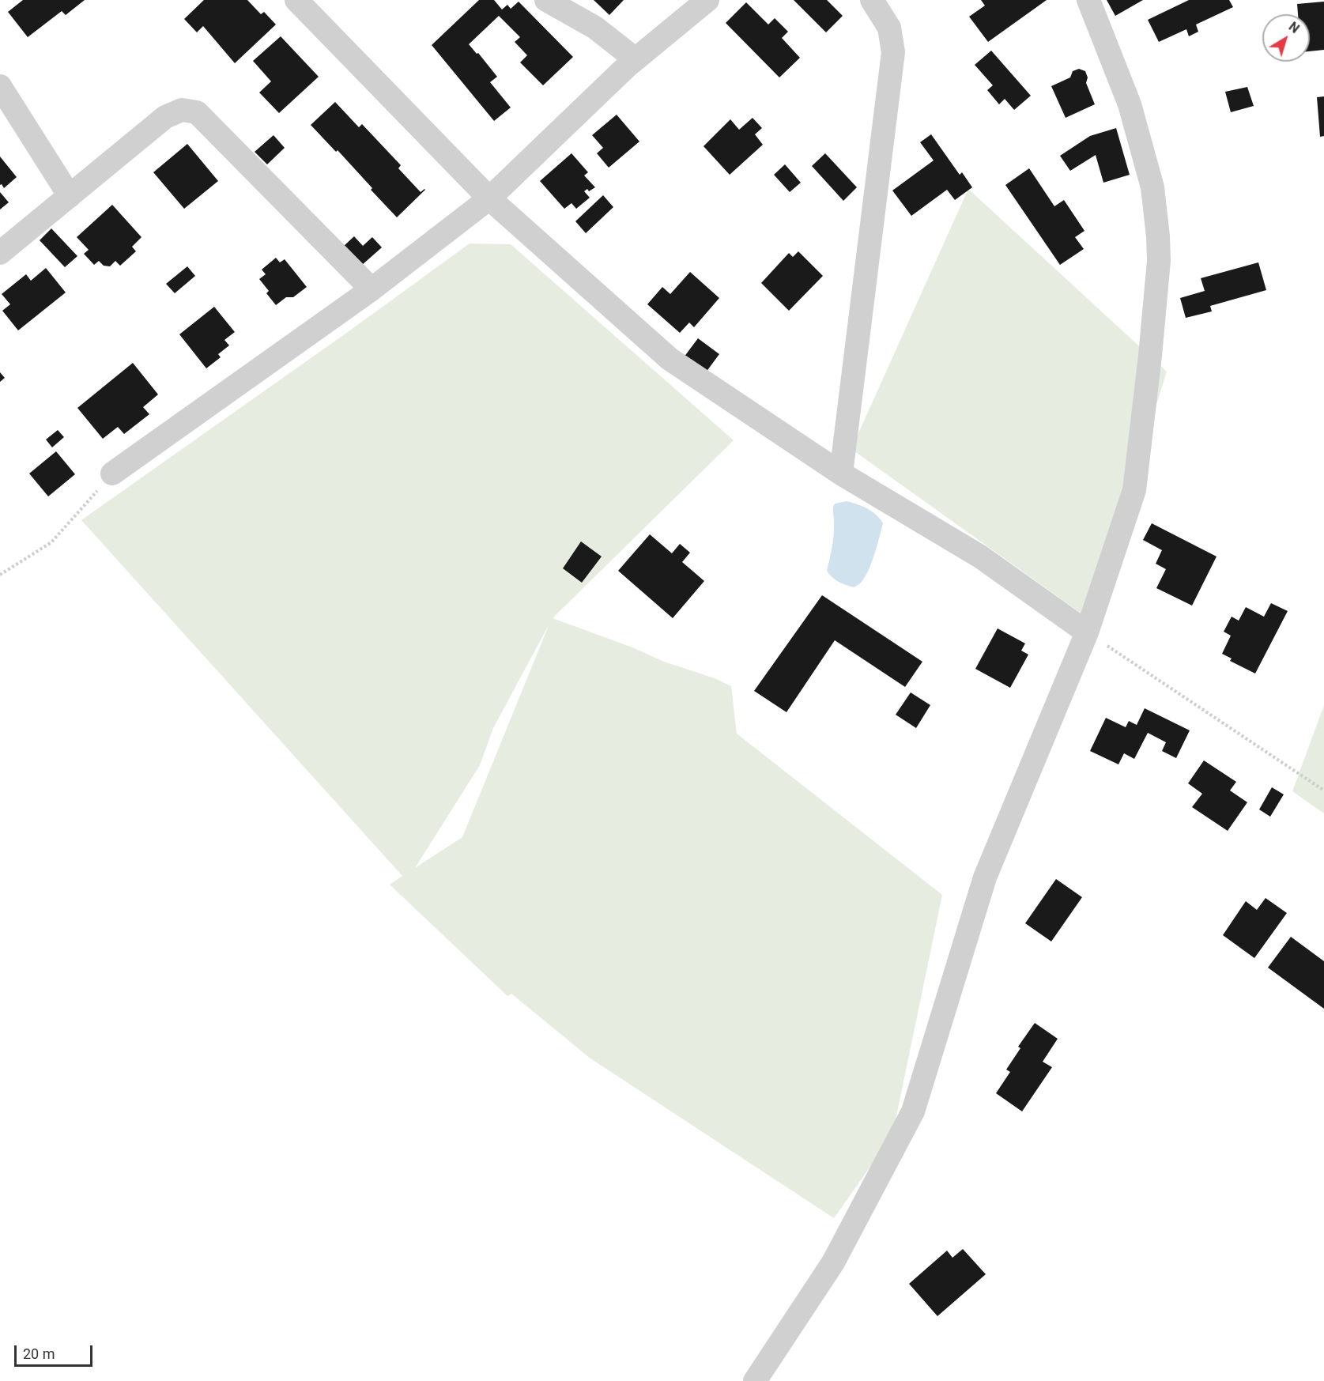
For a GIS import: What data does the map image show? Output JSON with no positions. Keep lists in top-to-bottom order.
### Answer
{
  "scale_bar": "20 m",
  "north": "top right"
}
